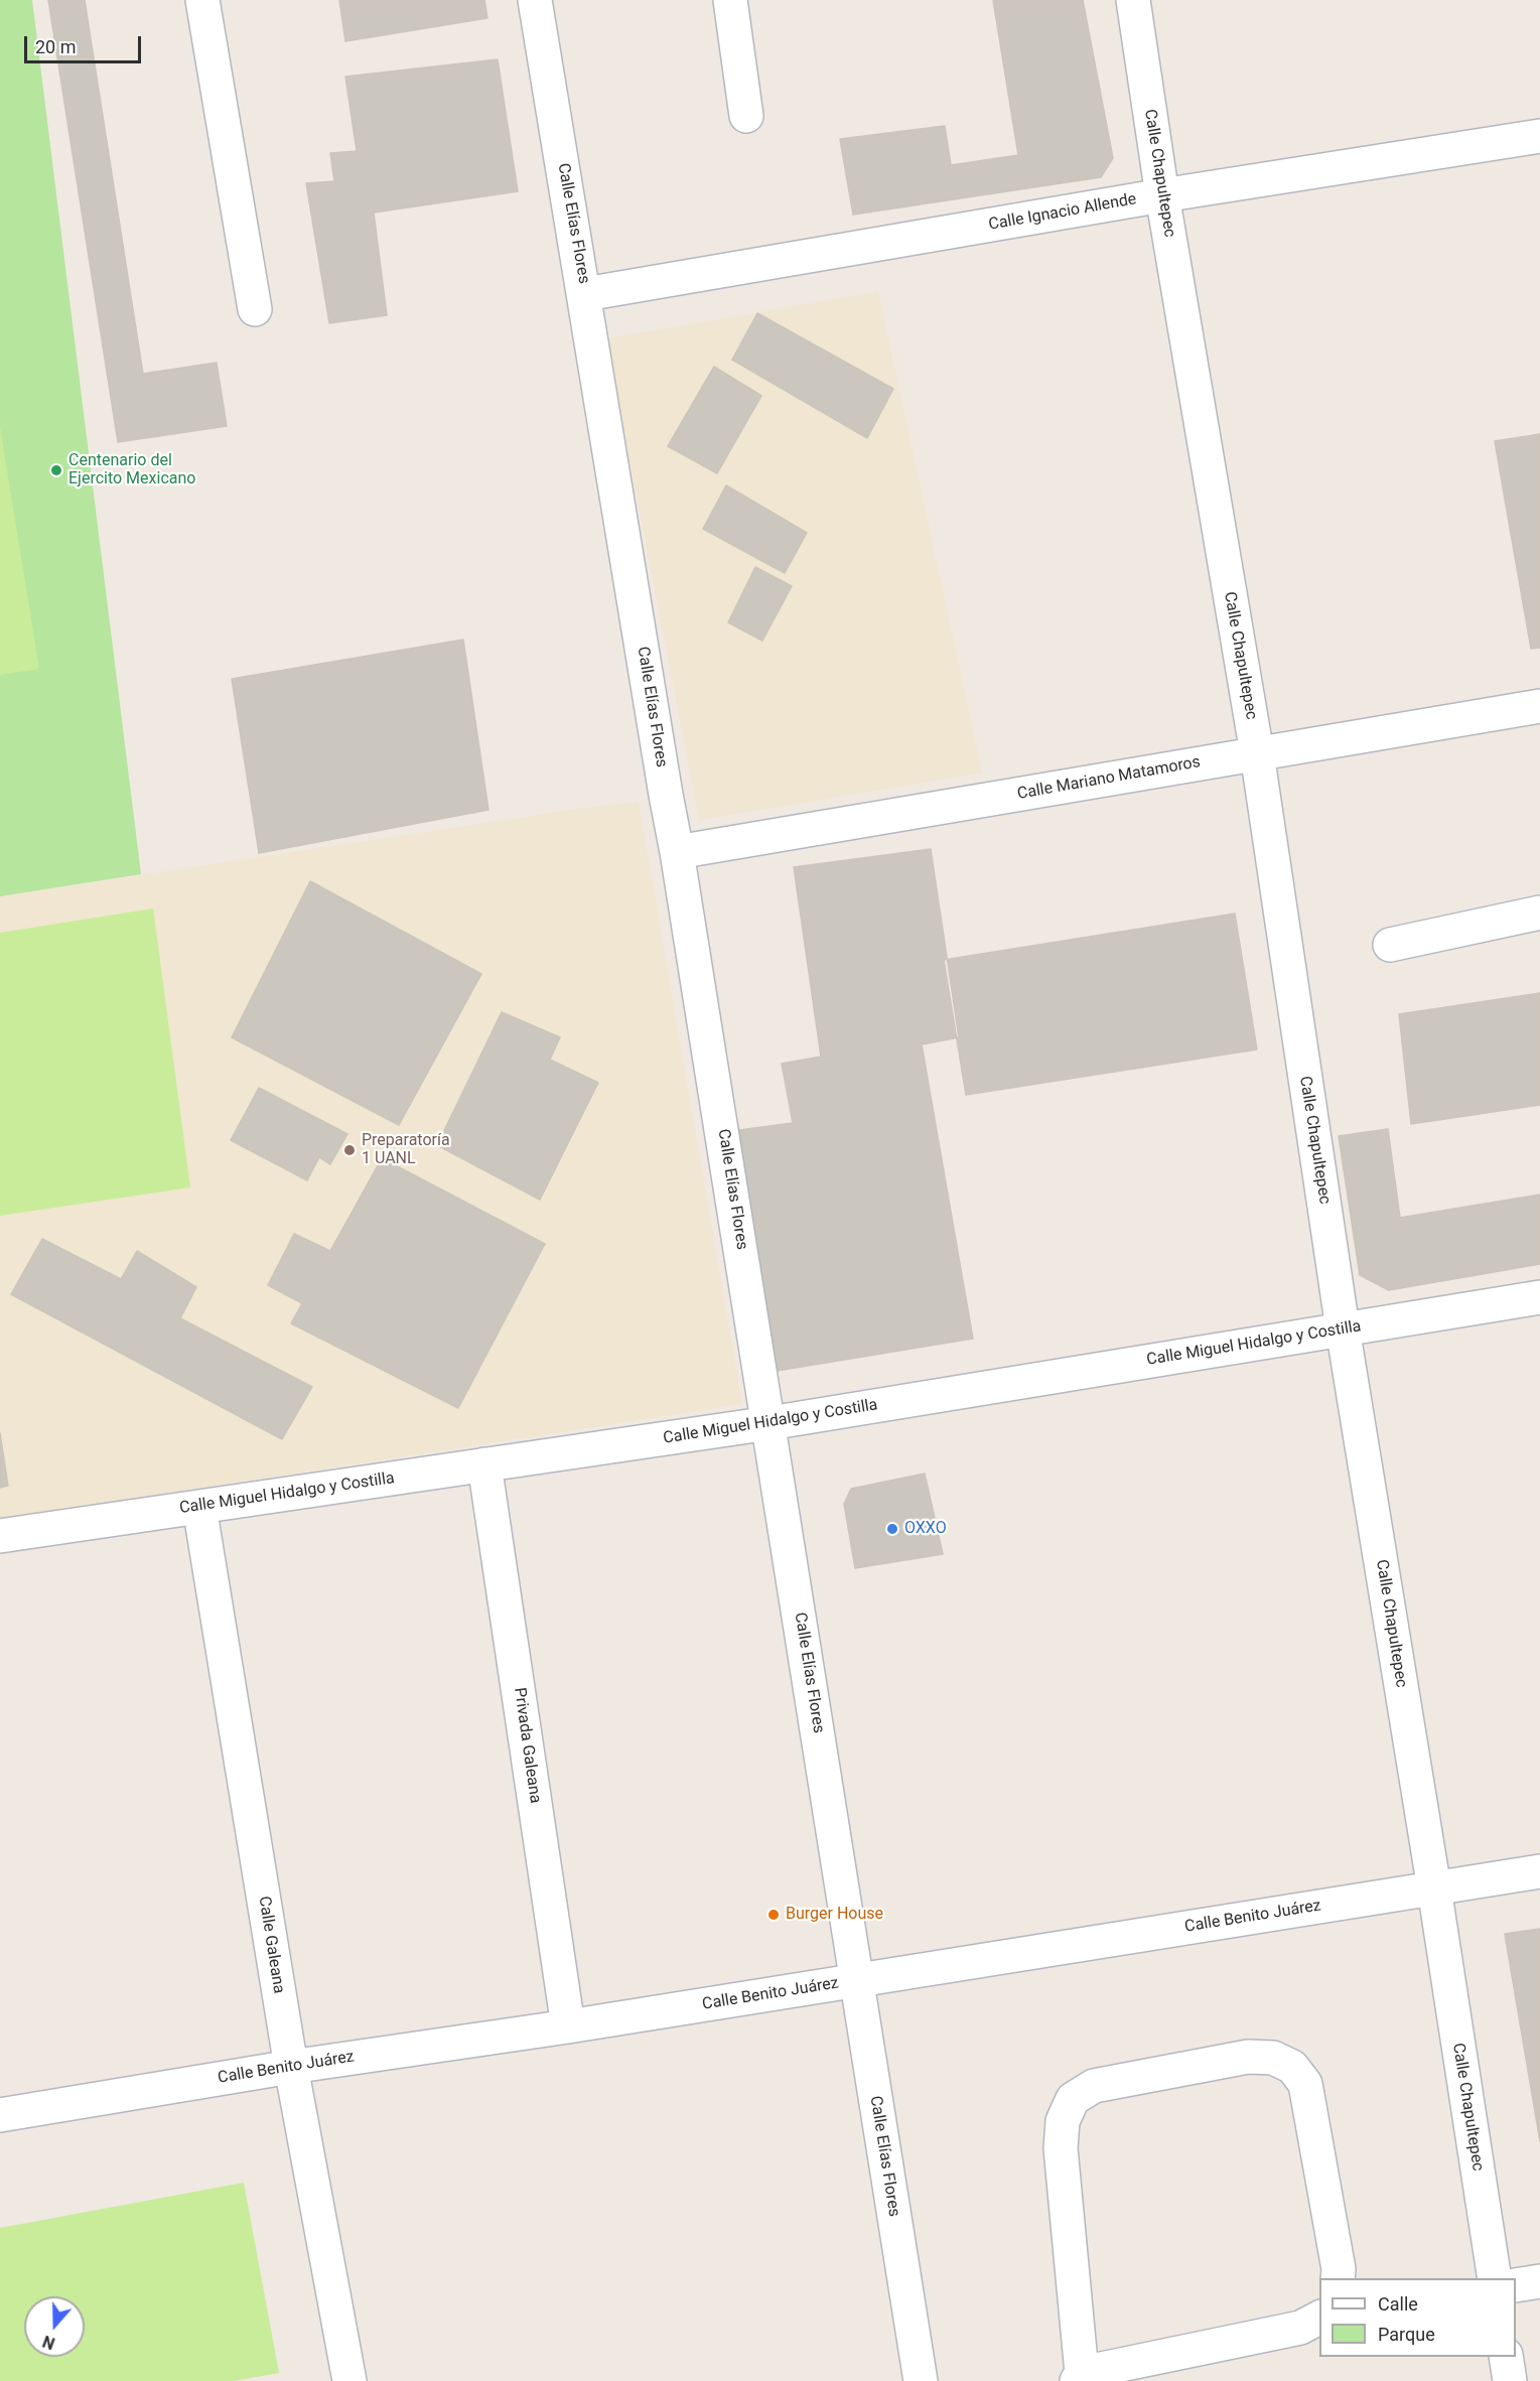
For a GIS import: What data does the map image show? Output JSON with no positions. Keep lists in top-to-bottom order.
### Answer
{
  "streets": {
    "street": [
      "Calle Chapultepec",
      "Calle Ignacio Allende",
      "Calle Elías Flores",
      "Calle Mariano Matamoros",
      "Calle Miguel Hidalgo y Costilla",
      "Privada Galeana",
      "Calle Benito Juárez",
      "Calle Galeana"
    ]
  },
  "crossings": [
    ["Calle Chapultepec", "Calle Ignacio Allende"],
    ["Calle Chapultepec", "Calle Mariano Matamoros"],
    ["Calle Chapultepec", "Calle Miguel Hidalgo y Costilla"],
    ["Calle Chapultepec", "Calle Benito Juárez"],
    ["Calle Ignacio Allende", "Calle Elías Flores"],
    ["Calle Elías Flores", "Calle Mariano Matamoros"],
    ["Calle Elías Flores", "Calle Miguel Hidalgo y Costilla"],
    ["Calle Elías Flores", "Calle Benito Juárez"],
    ["Calle Miguel Hidalgo y Costilla", "Privada Galeana"],
    ["Calle Miguel Hidalgo y Costilla", "Calle Galeana"],
    ["Privada Galeana", "Calle Benito Juárez"],
    ["Calle Benito Juárez", "Calle Galeana"]
  ],
  "places": [
    "Centenario del Ejercito Mexicano",
    "Preparatoría 1 UANL",
    "OXXO",
    "Burger House"
  ],
  "legend": ["Calle", "Parque"],
  "scale_bar": "20 m",
  "north": "bottom"
}
